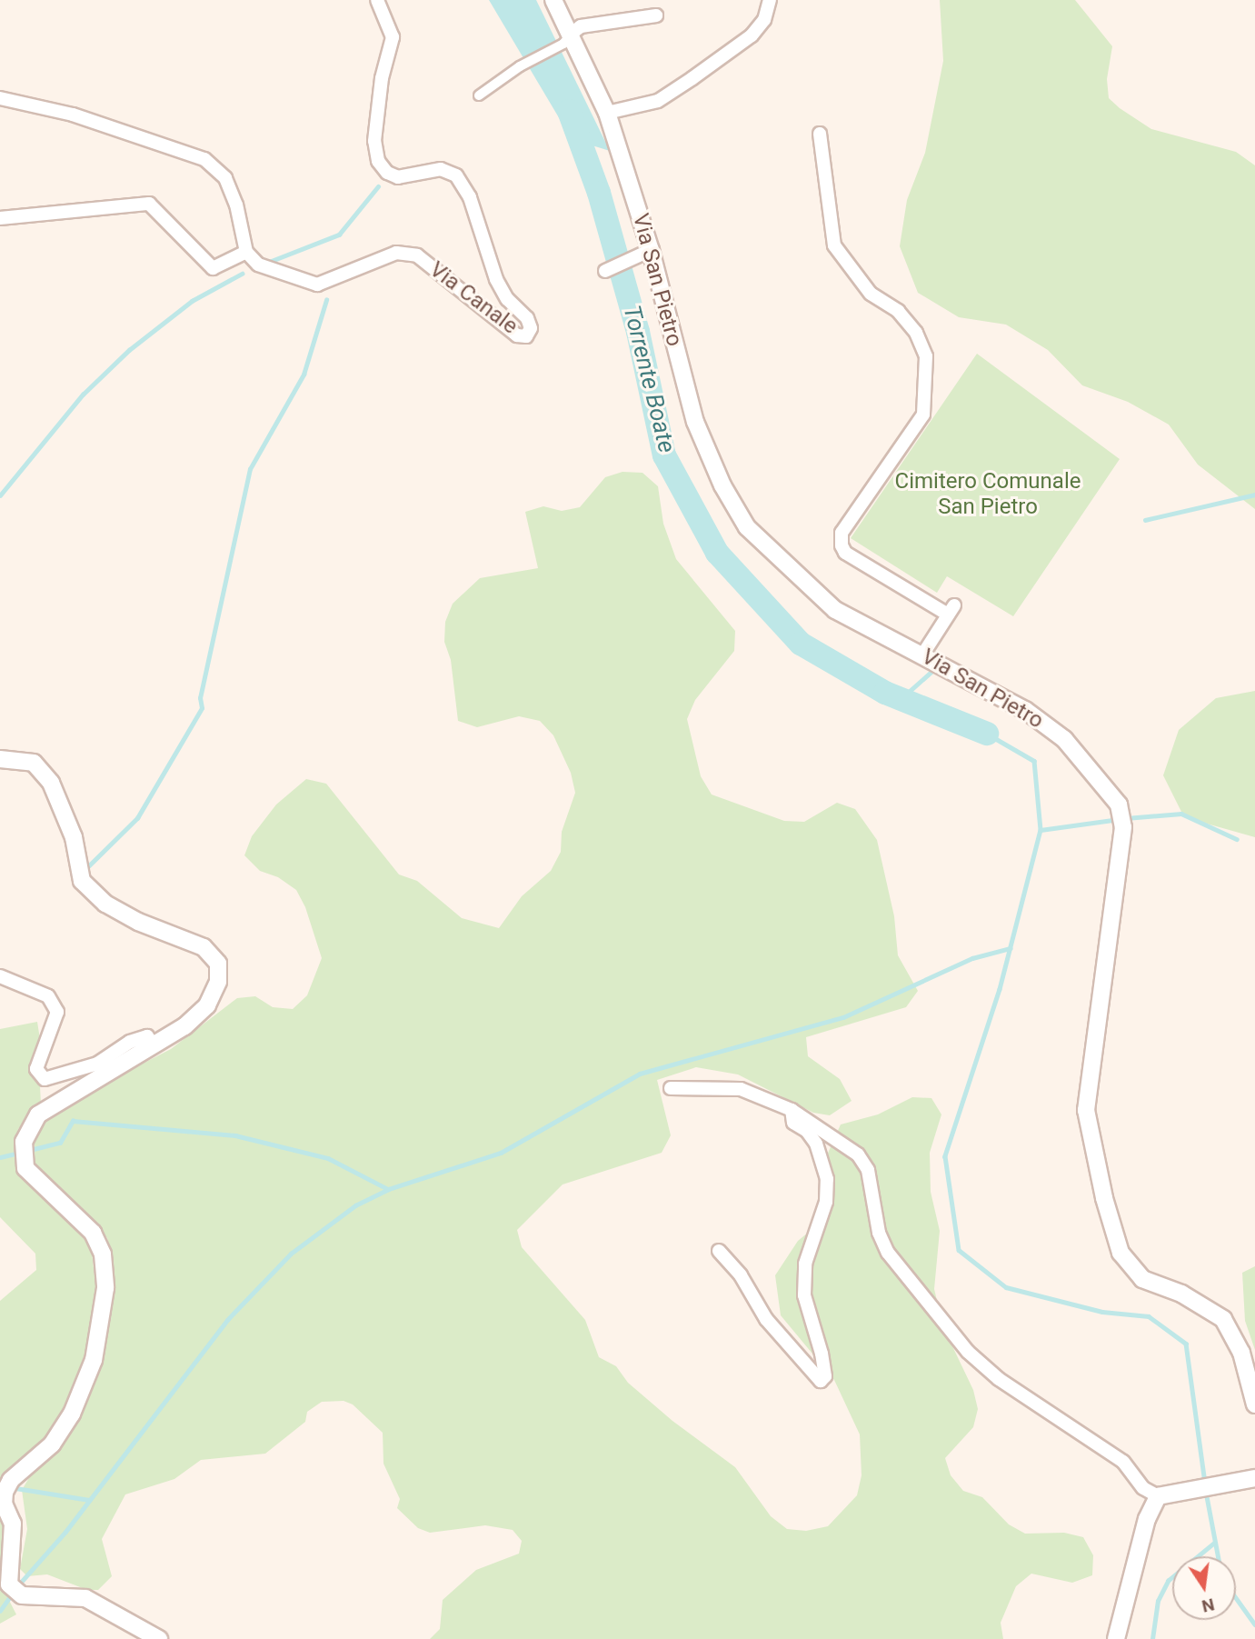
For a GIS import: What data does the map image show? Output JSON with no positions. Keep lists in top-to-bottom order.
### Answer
{
  "streets": {
    "street": ["Via San Pietro", "Via Canale"]
  },
  "water": ["Torrente Boate"],
  "parks": ["Cimitero Comunale San Pietro"],
  "north": "bottom"
}
